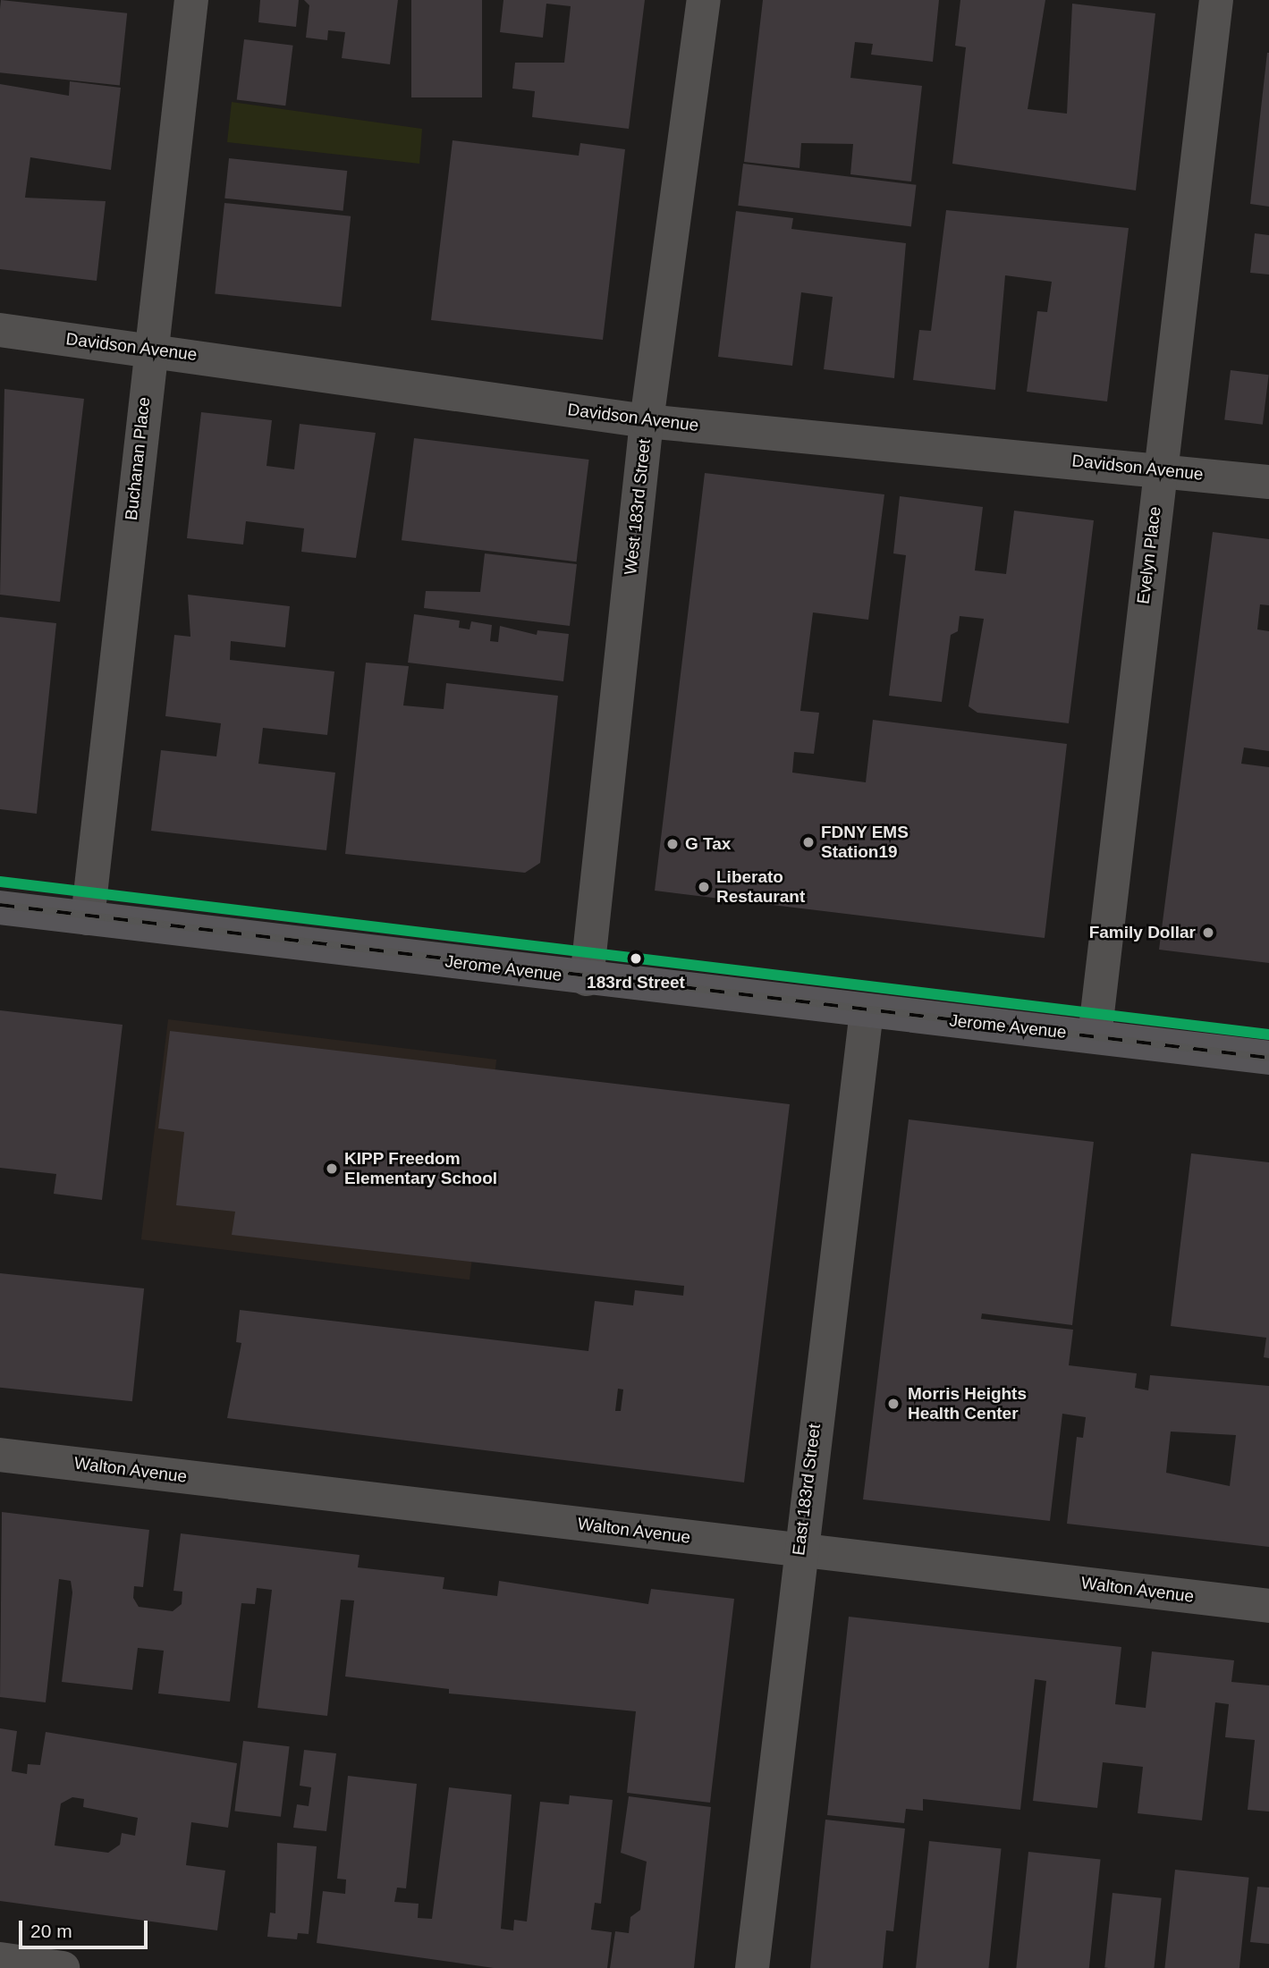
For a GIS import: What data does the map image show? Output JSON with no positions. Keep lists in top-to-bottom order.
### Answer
{
  "streets": {
    "main road": ["Jerome Avenue"],
    "street": [
      "Davidson Avenue",
      "Buchanan Place",
      "West 183rd Street",
      "Evelyn Place",
      "Walton Avenue",
      "East 183rd Street"
    ]
  },
  "crossings": [
    ["Davidson Avenue", "Buchanan Place"],
    ["Davidson Avenue", "West 183rd Street"],
    ["Davidson Avenue", "Evelyn Place"],
    ["Buchanan Place", "Jerome Avenue"],
    ["West 183rd Street", "Jerome Avenue"],
    ["Evelyn Place", "Jerome Avenue"],
    ["Jerome Avenue", "East 183rd Street"],
    ["Walton Avenue", "East 183rd Street"]
  ],
  "places": [
    "FDNY EMS Station19",
    "G Tax",
    "Liberato Restaurant",
    "Family Dollar",
    "183rd Street",
    "KIPP Freedom Elementary School",
    "Morris Heights Health Center"
  ],
  "scale_bar": "20 m"
}
